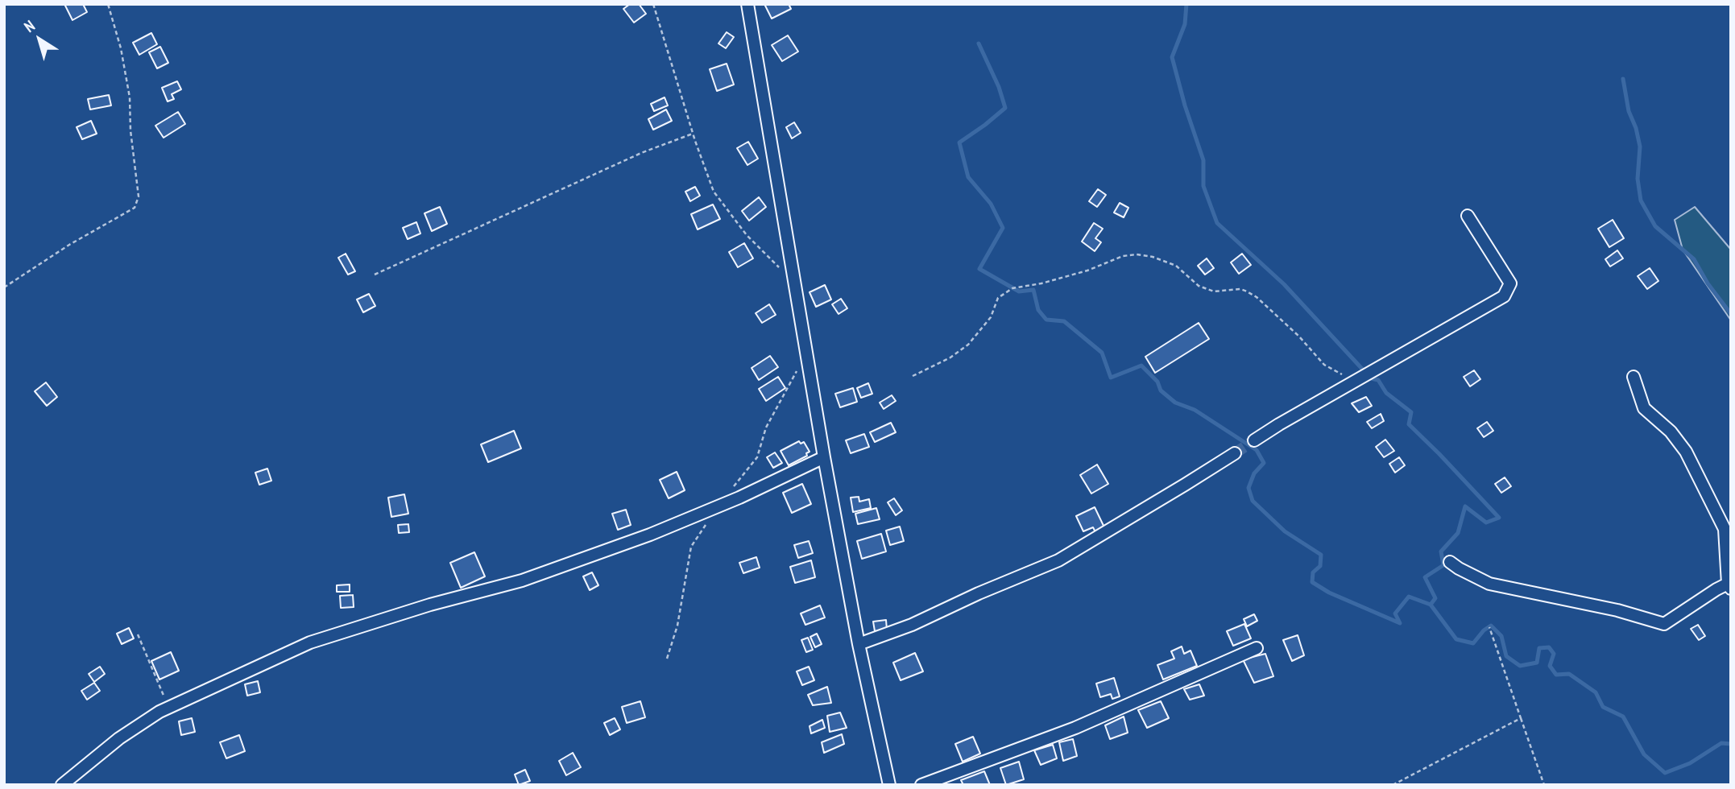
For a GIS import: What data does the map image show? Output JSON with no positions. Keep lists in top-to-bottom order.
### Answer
{
  "north": "top left"
}
